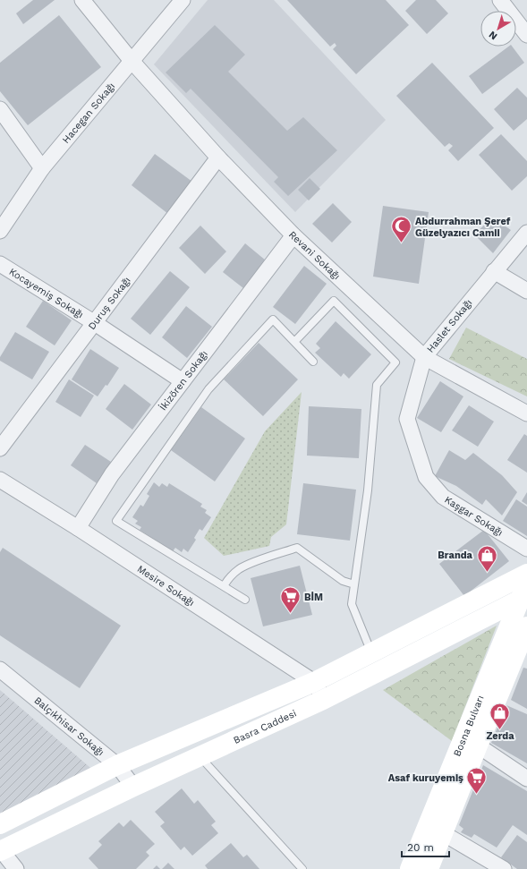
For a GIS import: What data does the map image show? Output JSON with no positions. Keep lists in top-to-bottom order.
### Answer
{
  "streets": {
    "main road": ["Bosna Bulvarı", "Basra Caddesi"],
    "street": [
      "Hacegan Sokağı",
      "Revani Sokağı",
      "Kocayemiş Sokağı",
      "Duruş Sokağı",
      "Haslet Sokağı",
      "İkizören Sokağı",
      "Kaşgar Sokağı",
      "Mesire Sokağı",
      "Balçıkhisar Sokağı"
    ]
  },
  "crossings": [
    ["Hacegan Sokağı", "Revani Sokağı"],
    ["Revani Sokağı", "Duruş Sokağı"],
    ["Revani Sokağı", "Haslet Sokağı"],
    ["Revani Sokağı", "İkizören Sokağı"],
    ["Kocayemiş Sokağı", "Duruş Sokağı"],
    ["Kocayemiş Sokağı", "İkizören Sokağı"],
    ["Haslet Sokağı", "Kaşgar Sokağı"],
    ["İkizören Sokağı", "Mesire Sokağı"],
    ["Balçıkhisar Sokağı", "Basra Caddesi"],
    ["Bosna Bulvarı", "Basra Caddesi"]
  ],
  "places": {
    "mosque": ["Abdurrahman Şeref Güzelyazıcı Camii"],
    "shop": ["Branda", "Zerda"],
    "supermarket": ["BİM", "Asaf kuruyemiş"]
  },
  "scale_bar": "20 m",
  "north": "bottom left"
}
